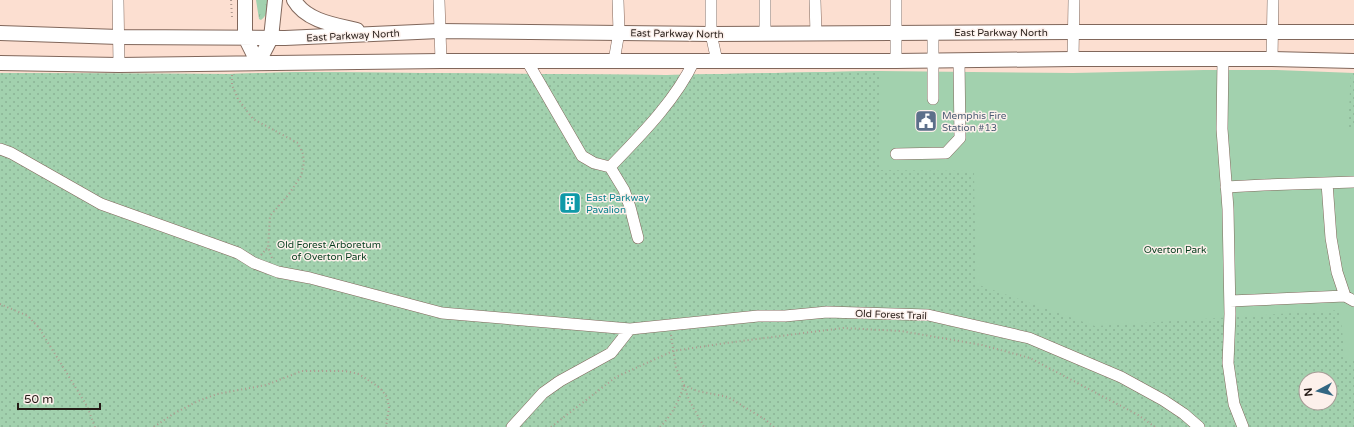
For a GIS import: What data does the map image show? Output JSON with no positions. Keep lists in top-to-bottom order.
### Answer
{
  "streets": {
    "main road": ["East Parkway North"],
    "street": ["Old Forest Trail"]
  },
  "parks": ["Old Forest Arboretum of Overton Park", "Overton Park"],
  "places": {
    "public building": ["Memphis Fire Station #13"],
    "building": ["East Parkway Pavalion"]
  },
  "scale_bar": "50 m",
  "north": "left"
}
